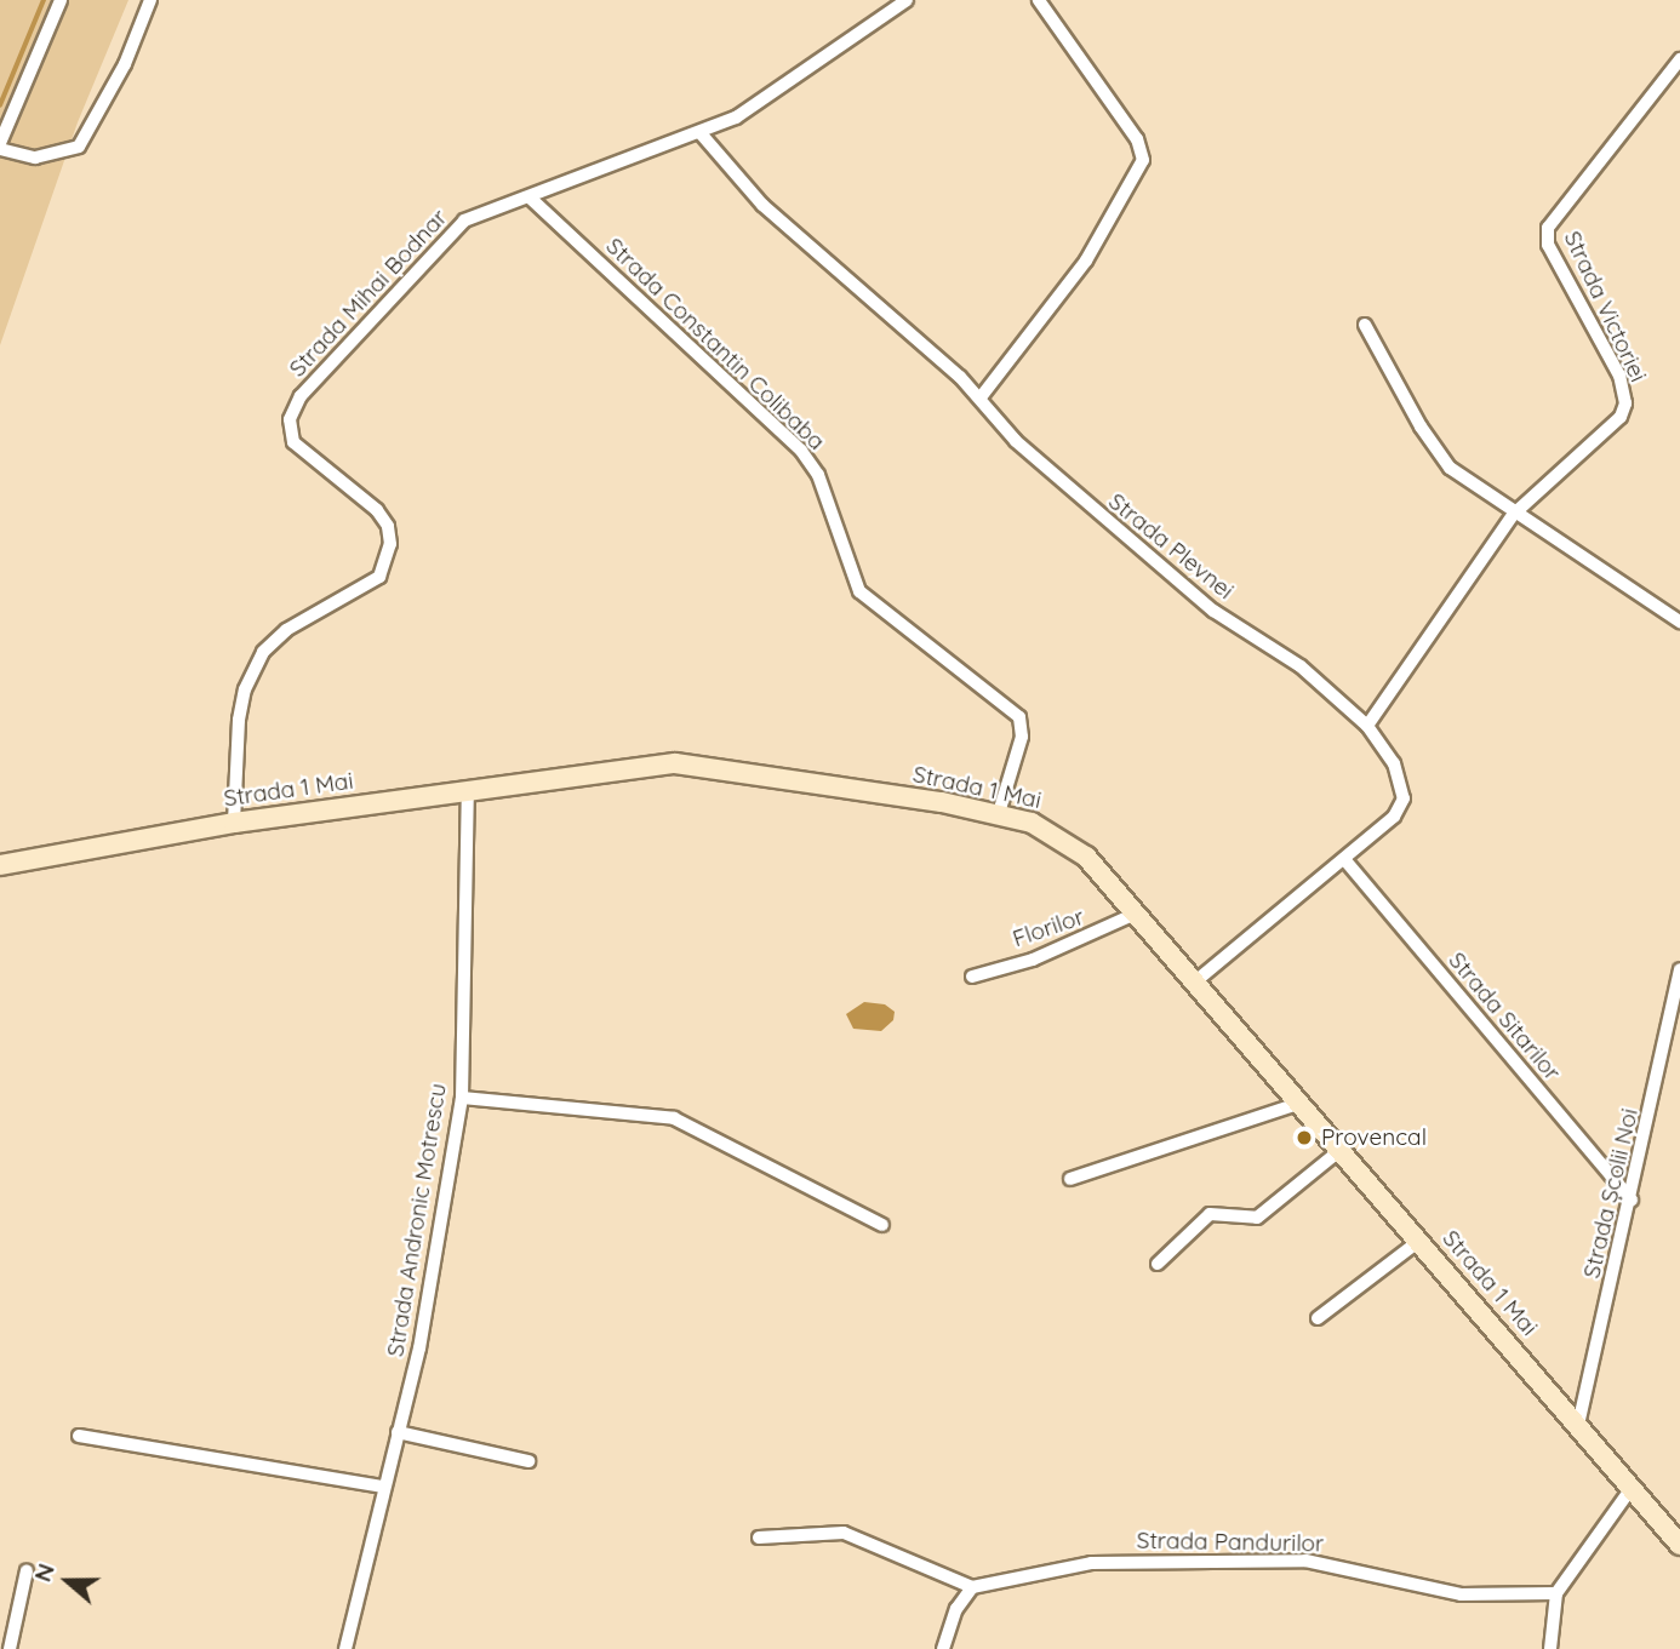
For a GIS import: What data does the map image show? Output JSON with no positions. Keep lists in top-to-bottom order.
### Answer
{
  "streets": {
    "main road": ["Strada 1 Mai"],
    "street": [
      "Strada Mihai Bodnar",
      "Strada Victoriei",
      "Strada Constantin Colibaba",
      "Strada Plevnei",
      "Florilor",
      "Strada Sitarilor",
      "Strada Școlii Noi",
      "Strada Andronic Motrescu",
      "Strada Pandurilor"
    ]
  },
  "crossings": [
    ["Strada Mihai Bodnar", "Strada Constantin Colibaba"],
    ["Strada Mihai Bodnar", "Strada Plevnei"],
    ["Strada Mihai Bodnar", "Strada 1 Mai"],
    ["Strada Victoriei", "Strada Plevnei"],
    ["Strada Constantin Colibaba", "Strada 1 Mai"],
    ["Strada Plevnei", "Strada 1 Mai"],
    ["Strada Plevnei", "Strada Sitarilor"],
    ["Strada 1 Mai", "Florilor"],
    ["Strada 1 Mai", "Strada Școlii Noi"],
    ["Strada 1 Mai", "Strada Andronic Motrescu"],
    ["Strada Sitarilor", "Strada Școlii Noi"]
  ],
  "places": ["Provencal"],
  "north": "left"
}
